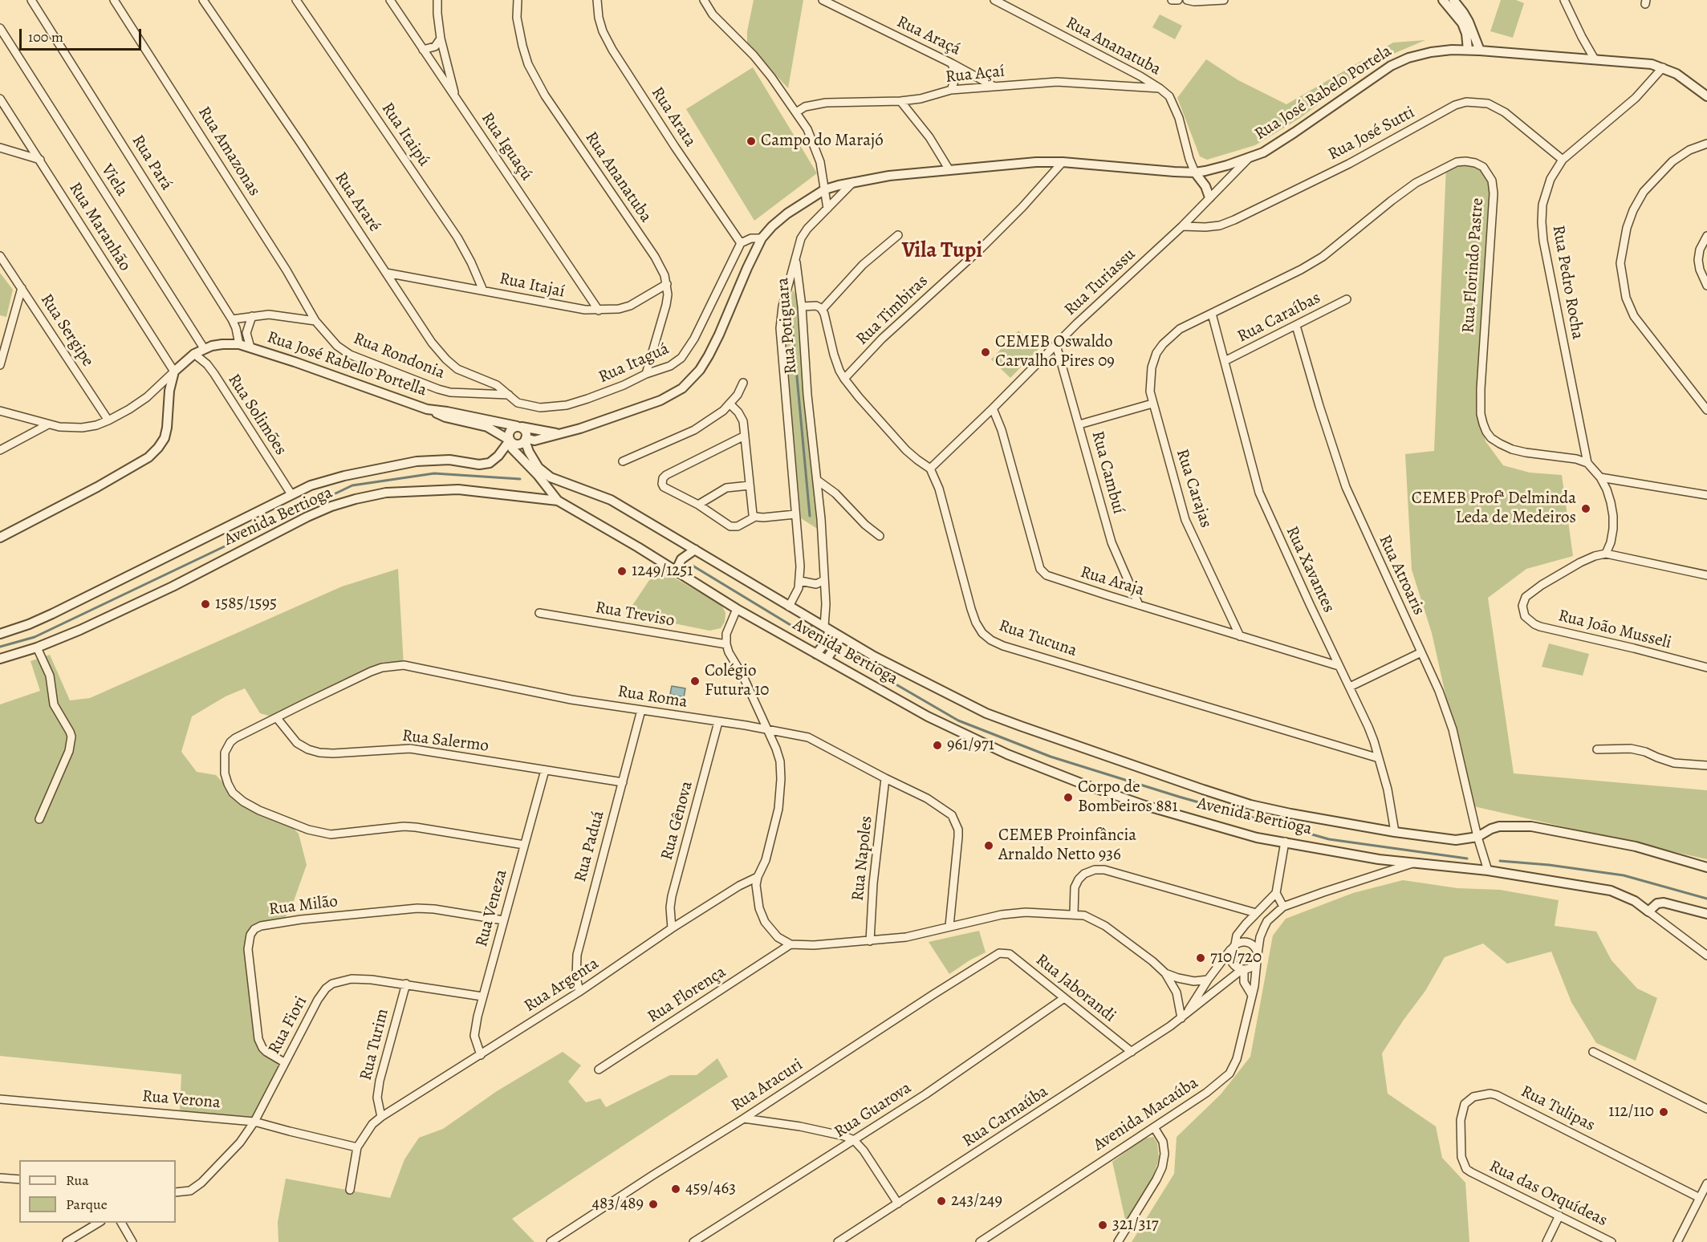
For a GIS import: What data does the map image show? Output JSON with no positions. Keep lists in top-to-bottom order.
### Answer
{
  "streets": {
    "street": [
      "Rua Araçá",
      "Rua Ananatuba",
      "Rua Açaí",
      "Rua José Rabelo Portela",
      "Rua Arata",
      "Rua José Sutti",
      "Rua Itaipú",
      "Rua Iguaçú",
      "Rua Amazonas",
      "Rua Pará",
      "Viela",
      "Rua Araré",
      "Rua Maranhão",
      "Rua Florindo Pastre",
      "Rua Turiassu",
      "Rua Pedro Rocha",
      "Rua Itajaí",
      "Rua Timbiras",
      "Rua Caraíbas",
      "Rua Potiguara",
      "Rua Sergipe",
      "Rua Rondonia",
      "Rua Itaguá",
      "Rua José Rabello Portella",
      "Rua Solimões",
      "Rua Cambuí",
      "Rua Carajas",
      "Avenida Bertioga",
      "Rua Xavantes",
      "Rua Atroaris",
      "Rua Araja",
      "Rua Treviso",
      "Rua João Musseli",
      "Rua Tucuna",
      "Rua Roma",
      "Rua Salermo",
      "Rua Gênova",
      "Rua Paduá",
      "Rua Napoles",
      "Rua Milão",
      "Rua Veneza",
      "Rua Argenta",
      "Rua Jaborandi",
      "Rua Florença",
      "Rua Fiori",
      "Rua Turim",
      "Rua Aracuri",
      "Rua Verona",
      "Rua Tulipas",
      "Rua Guarova",
      "Avenida Macaúba",
      "Rua Carnaúba",
      "Rua das Orquídeas"
    ]
  },
  "crossings": [
    ["Rua Araçá", "Rua Açaí"],
    ["Rua Ananatuba", "Rua Açaí"],
    ["Rua Ananatuba", "Rua José Rabelo Portela"],
    ["Rua Ananatuba", "Rua Itajaí"],
    ["Rua Ananatuba", "Rua Itaguá"],
    ["Rua José Rabelo Portela", "Rua Turiassu"],
    ["Rua José Rabelo Portela", "Rua Pedro Rocha"],
    ["Rua José Rabelo Portela", "Rua Timbiras"],
    ["Rua José Rabelo Portela", "Rua José Rabello Portella"],
    ["Rua José Rabelo Portela", "Avenida Bertioga"],
    ["Rua Arata", "Rua Itaguá"],
    ["Rua José Sutti", "Rua Turiassu"],
    ["Rua José Sutti", "Rua Pedro Rocha"],
    ["Rua Itaipú", "Rua Itajaí"],
    ["Rua Iguaçú", "Rua Itajaí"],
    ["Rua Amazonas", "Rua Rondonia"],
    ["Rua Pará", "Rua José Rabello Portella"],
    ["Viela", "Rua José Rabello Portella"],
    ["Rua Araré", "Rua Itajaí"],
    ["Rua Araré", "Rua Rondonia"],
    ["Rua Araré", "Rua Itaguá"],
    ["Rua Maranhão", "Rua José Rabello Portella"],
    ["Rua Florindo Pastre", "Rua Pedro Rocha"],
    ["Rua Florindo Pastre", "Rua Carajas"],
    ["Rua Florindo Pastre", "Rua Xavantes"],
    ["Rua Turiassu", "Rua Cambuí"],
    ["Rua Turiassu", "Rua Araja"],
    ["Rua Turiassu", "Rua Tucuna"],
    ["Rua Caraíbas", "Rua Xavantes"],
    ["Rua Caraíbas", "Rua Atroaris"],
    ["Rua Potiguara", "Avenida Bertioga"],
    ["Rua Rondonia", "Rua Itaguá"],
    ["Rua José Rabello Portella", "Rua Solimões"],
    ["Rua José Rabello Portella", "Avenida Bertioga"],
    ["Rua Solimões", "Avenida Bertioga"],
    ["Rua Cambuí", "Rua Araja"],
    ["Rua Carajas", "Rua Araja"],
    ["Avenida Bertioga", "Rua Xavantes"],
    ["Avenida Bertioga", "Rua Atroaris"],
    ["Rua Xavantes", "Rua Araja"],
    ["Rua Xavantes", "Rua Tucuna"],
    ["Rua Roma", "Rua Salermo"],
    ["Rua Roma", "Rua Gênova"],
    ["Rua Roma", "Rua Paduá"],
    ["Rua Roma", "Rua Napoles"],
    ["Rua Roma", "Rua Veneza"],
    ["Rua Salermo", "Rua Paduá"],
    ["Rua Salermo", "Rua Veneza"],
    ["Rua Gênova", "Rua Argenta"],
    ["Rua Paduá", "Rua Argenta"],
    ["Rua Milão", "Rua Veneza"],
    ["Rua Milão", "Rua Fiori"],
    ["Rua Veneza", "Rua Argenta"],
    ["Rua Veneza", "Rua Fiori"],
    ["Rua Argenta", "Rua Turim"],
    ["Rua Jaborandi", "Rua Aracuri"],
    ["Rua Jaborandi", "Rua Guarova"],
    ["Rua Jaborandi", "Rua Carnaúba"],
    ["Rua Fiori", "Rua Turim"],
    ["Rua Fiori", "Rua Verona"],
    ["Rua Tulipas", "Rua das Orquídeas"],
    ["Avenida Macaúba", "Rua Carnaúba"]
  ],
  "districts": ["Vila Tupi"],
  "places": [
    "Campo do Marajó",
    "CEMEB Oswaldo Carvalho Pires 09",
    "CEMEB Profª Delminda Leda de Medeiros",
    "1249/1251",
    "1585/1595",
    "Colégio Futura 10",
    "961/971",
    "Corpo de Bombeiros 881",
    "CEMEB Proinfância Arnaldo Netto 936",
    "710/720",
    "112/110",
    "459/463",
    "243/249",
    "483/489",
    "321/317"
  ],
  "legend": ["Rua", "Parque"],
  "scale_bar": "100 m"
}
